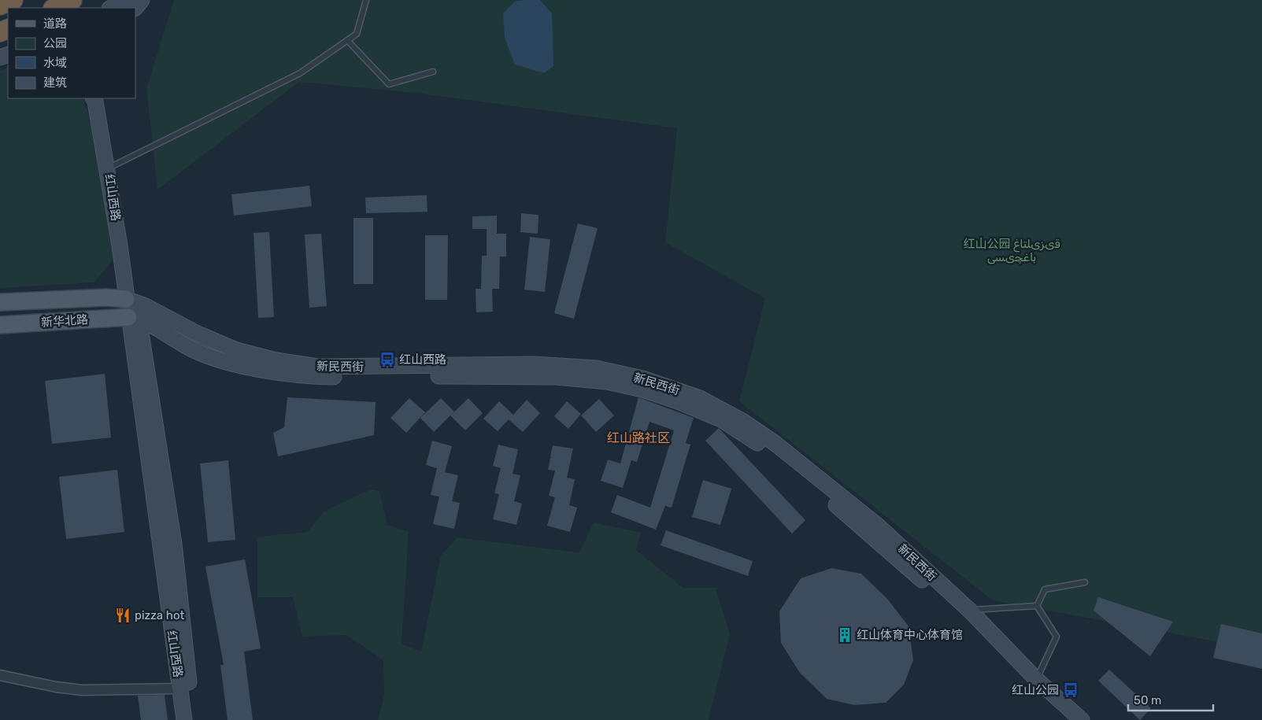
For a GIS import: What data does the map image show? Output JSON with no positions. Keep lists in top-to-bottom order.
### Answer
{
  "streets": {
    "main road": ["红山西路", "新华北路", "新民西街"]
  },
  "crossings": [
    ["红山西路", "新华北路"],
    ["红山西路", "新民西街"],
    ["新华北路", "新民西街"]
  ],
  "districts": ["红山路社区"],
  "parks": ["红山公园 قىزىلتاغ باغچىسى"],
  "places": {
    "bus stop": ["红山西路", "红山公园"],
    "restaurant": ["pizza hot"],
    "building": ["红山体育中心体育馆"]
  },
  "legend": [
    "道路",
    "公园",
    "水域",
    "建筑"
  ],
  "scale_bar": "50 m"
}
